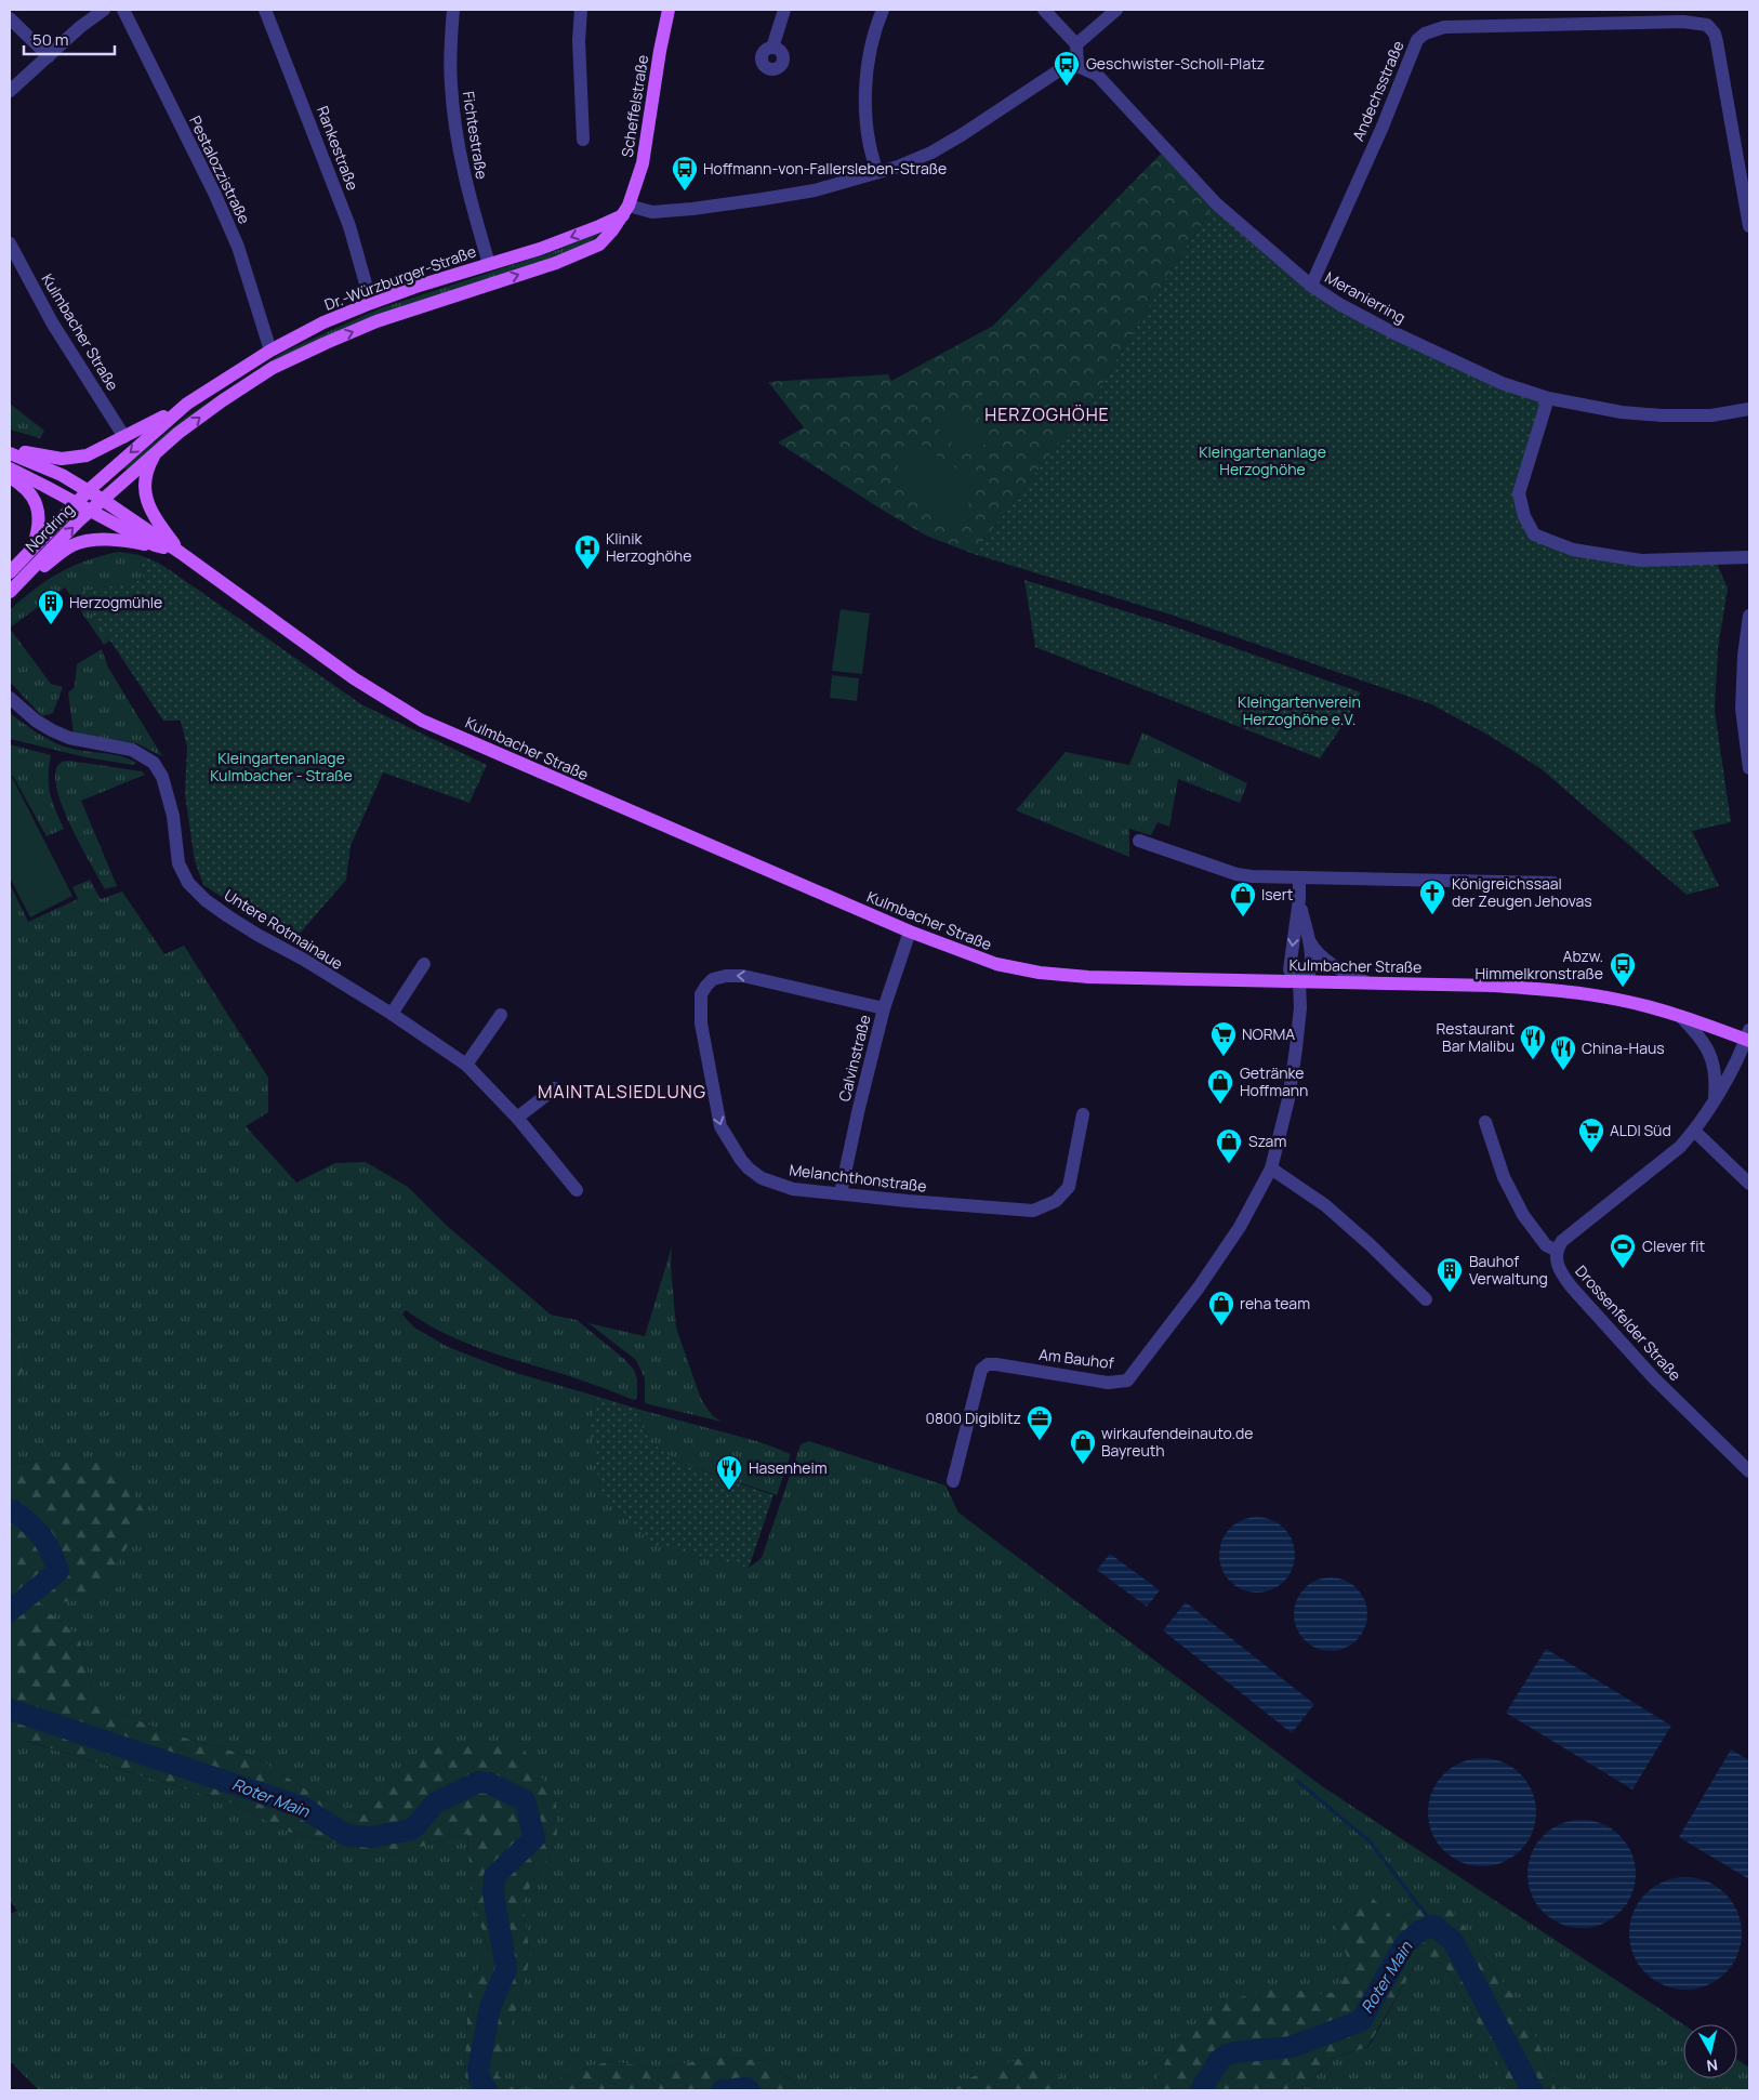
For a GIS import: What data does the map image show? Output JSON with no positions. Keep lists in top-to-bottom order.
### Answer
{
  "streets": {
    "main road": [
      "Scheffelstraße",
      "Dr.-Würzburger-Straße",
      "Kulmbacher Straße",
      "Nordring"
    ],
    "street": [
      "Andechsstraße",
      "Fichtestraße",
      "Rankestraße",
      "Pestalozzistraße",
      "Meranierring",
      "Untere Rotmainaue",
      "Calvinstraße",
      "Melanchthonstraße",
      "Drossenfelder Straße",
      "Am Bauhof"
    ]
  },
  "crossings": [
    ["Andechsstraße", "Meranierring"],
    ["Scheffelstraße", "Dr.-Würzburger-Straße"],
    ["Fichtestraße", "Dr.-Würzburger-Straße"],
    ["Rankestraße", "Dr.-Würzburger-Straße"],
    ["Pestalozzistraße", "Dr.-Würzburger-Straße"],
    ["Dr.-Würzburger-Straße", "Kulmbacher Straße"],
    ["Dr.-Würzburger-Straße", "Nordring"],
    ["Kulmbacher Straße", "Nordring"],
    ["Kulmbacher Straße", "Calvinstraße"],
    ["Kulmbacher Straße", "Am Bauhof"],
    ["Calvinstraße", "Melanchthonstraße"]
  ],
  "districts": ["HERZOGHÖHE", "MAINTALSIEDLUNG"],
  "water": ["Roter Main"],
  "parks": ["Kleingartenanlage Herzoghöhe", "Kleingartenverein Herzoghöhe e.V.", "Kleingartenanlage Kulmbacher - Straße"],
  "places": {
    "bus stop": ["Geschwister-Scholl-Platz", "Hoffmann-von-Fallersleben-Straße", "Abzw. Himmelkronstraße"],
    "hospital": ["Klinik Herzoghöhe"],
    "building": ["Herzogmühle", "Bauhof Verwaltung"],
    "church": ["Königreichssaal der Zeugen Jehovas"],
    "shop": [
      "Isert",
      "Getränke Hoffmann",
      "Szam",
      "reha team",
      "wirkaufendeinauto.de Bayreuth"
    ],
    "supermarket": ["NORMA", "ALDI Süd"],
    "restaurant": ["Restaurant Bar Malibu", "China-Haus", "Hasenheim"],
    "sports": ["Clever fit"],
    "office": ["0800 Digiblitz"]
  },
  "scale_bar": "50 m",
  "north": "bottom"
}
